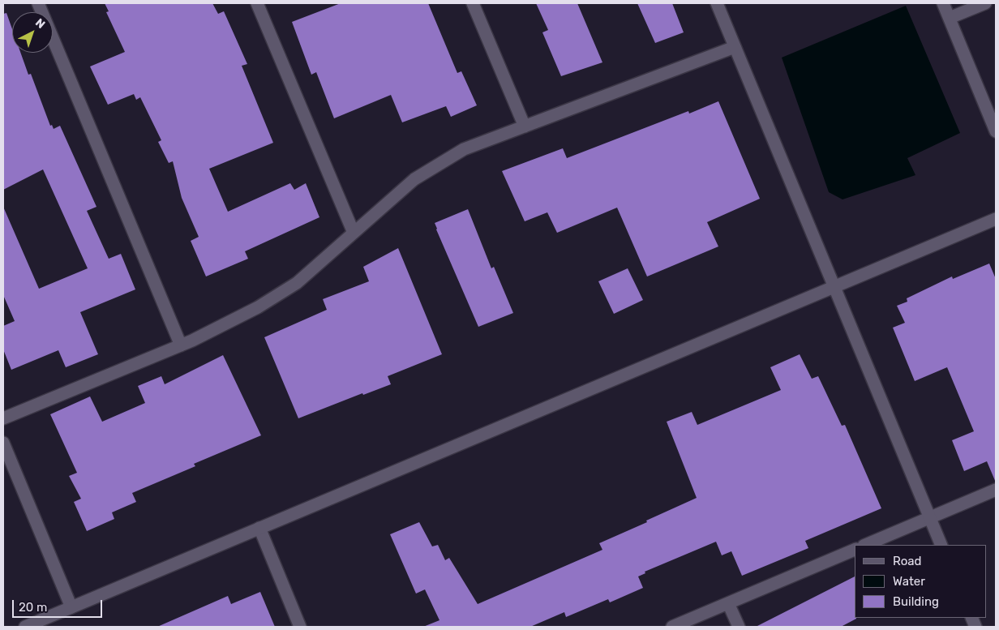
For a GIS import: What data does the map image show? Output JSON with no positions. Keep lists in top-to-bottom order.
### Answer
{
  "legend": ["Road", "Water", "Building"],
  "scale_bar": "20 m",
  "north": "top right"
}
